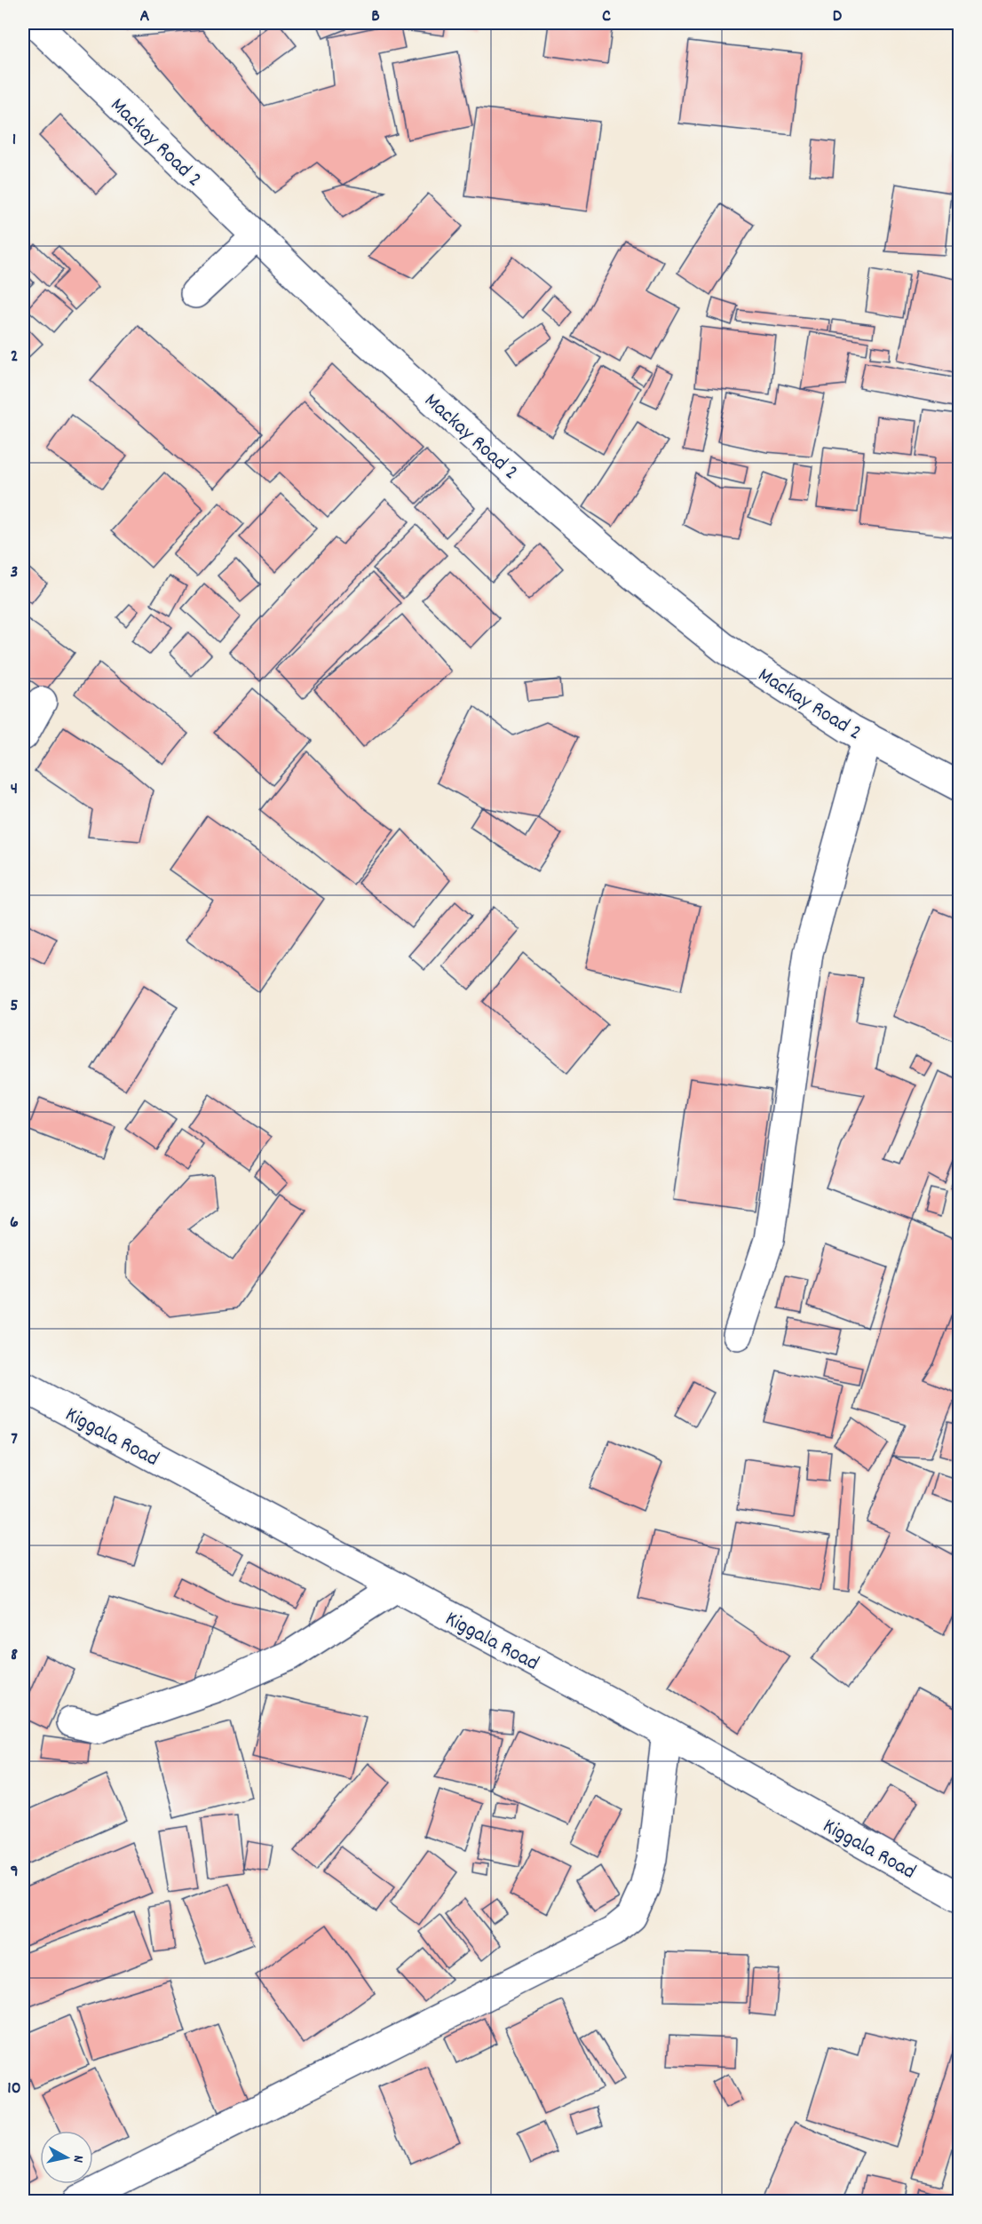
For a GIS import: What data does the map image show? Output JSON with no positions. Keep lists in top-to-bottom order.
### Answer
{
  "streets": {
    "street": ["Mackay Road 2", "Kiggala Road"]
  },
  "north": "right",
  "grid": {
    "columns": [
      "A",
      "B",
      "C",
      "D"
    ],
    "rows": [
      "1",
      "2",
      "3",
      "4",
      "5",
      "6",
      "7",
      "8",
      "9",
      "10"
    ]
  }
}
